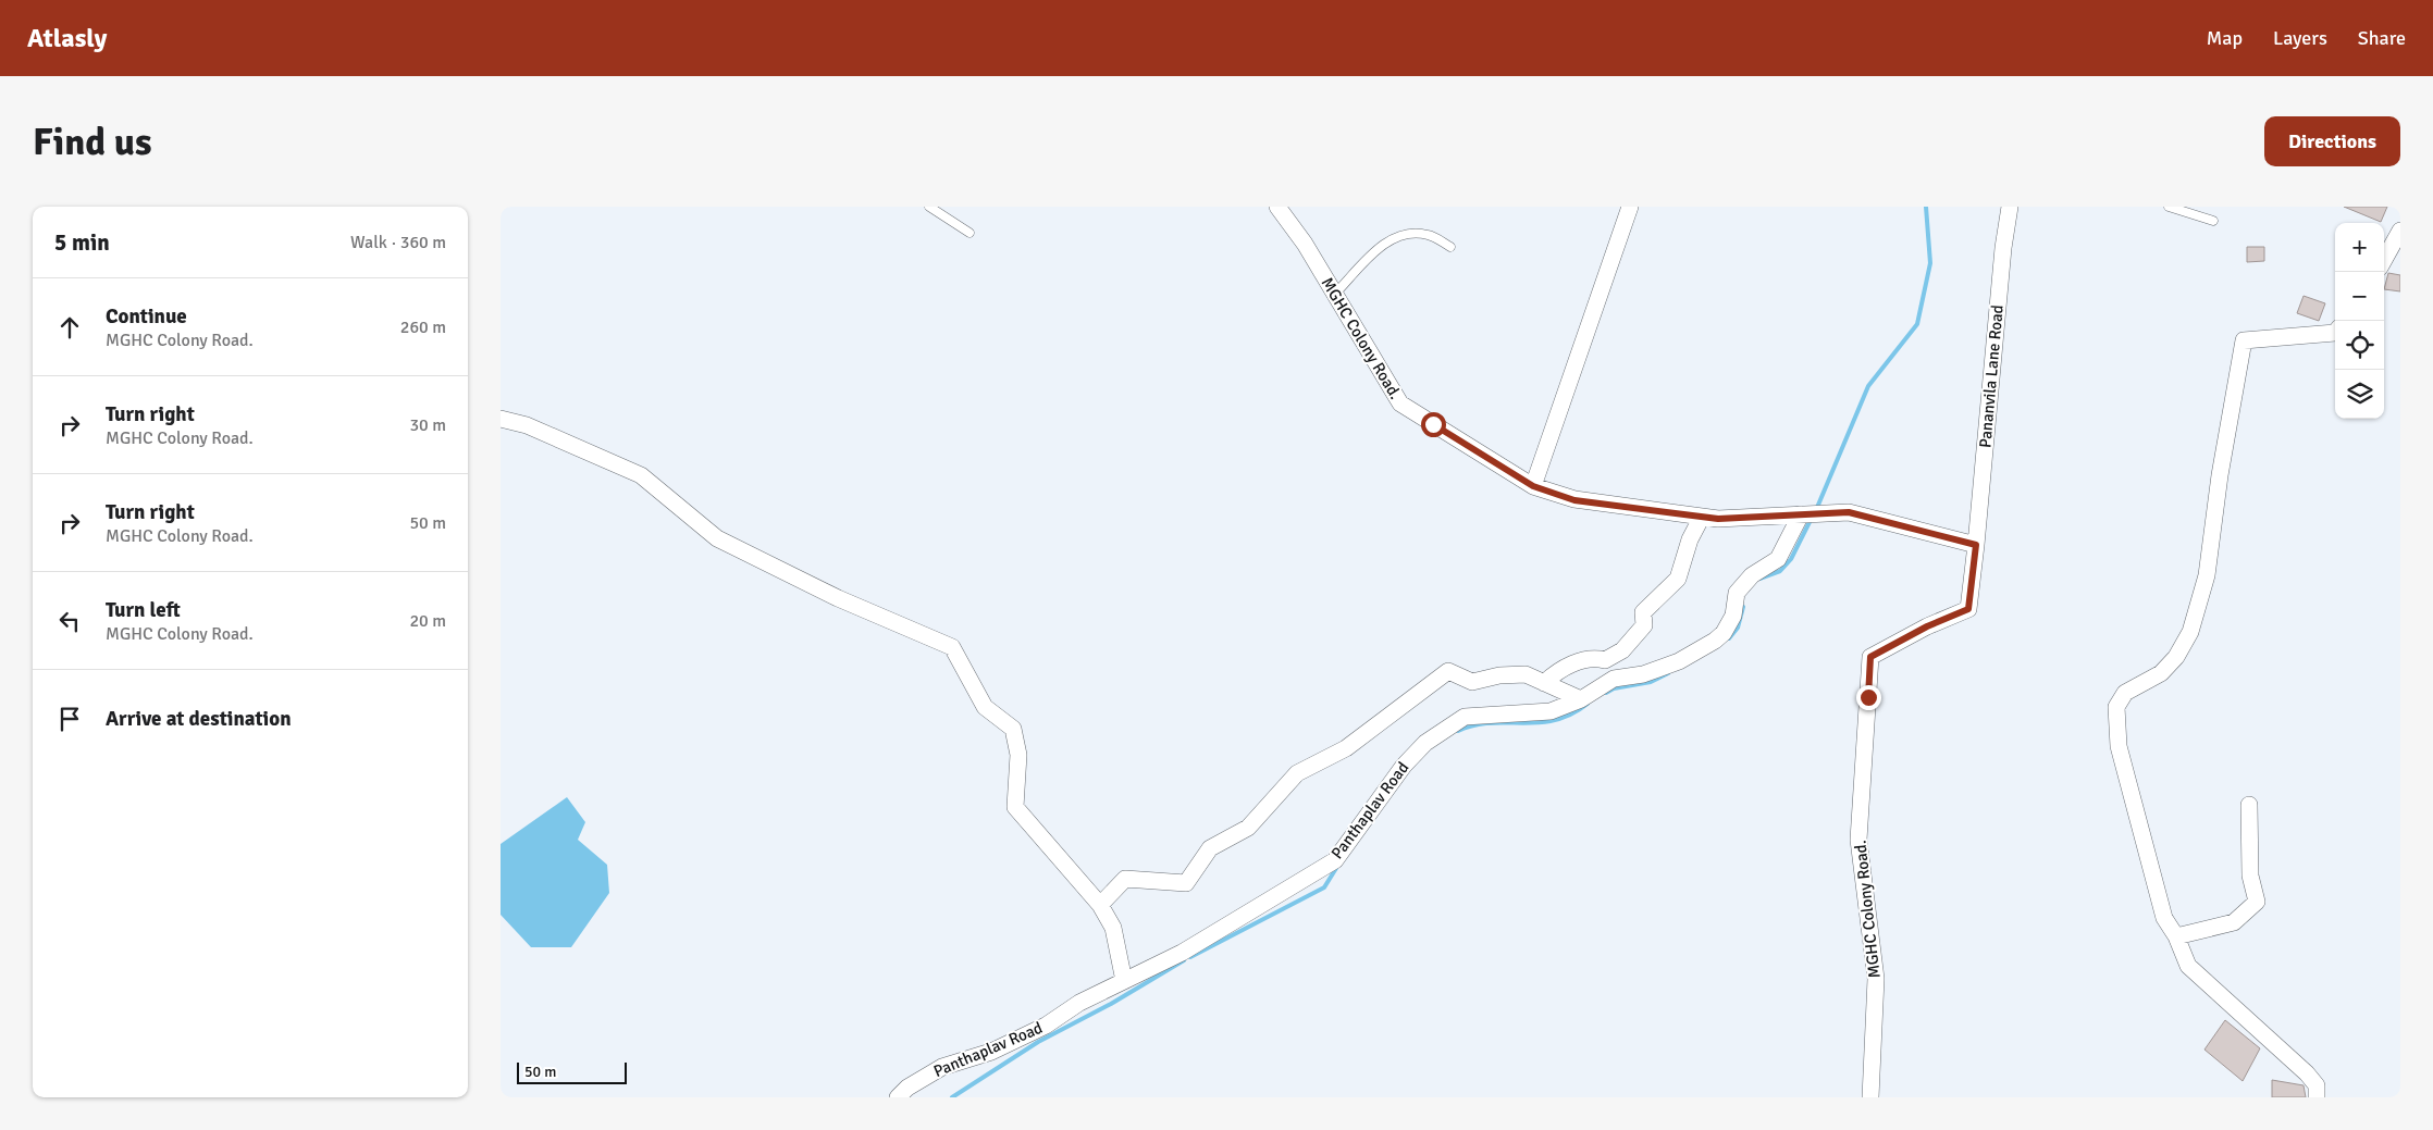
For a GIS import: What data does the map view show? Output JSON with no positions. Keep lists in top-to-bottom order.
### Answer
{
  "streets": {
    "street": ["MGHC Colony Road.", "Pananvila Lane Road", "Panthaplav Road"]
  },
  "crossings": [
    ["MGHC Colony Road.", "Pananvila Lane Road"],
    ["MGHC Colony Road.", "Panthaplav Road"]
  ],
  "scale_bar": "50 m",
  "page": {
    "header": "Atlasly",
    "nav": ["Map", "Layers", "Share"],
    "buttons": "Directions",
    "title": "Find us",
    "heading": ["5 min", "Walk · 360 m"],
    "map_buttons": ["+", "−"],
    "list": [
      ["Continue", "MGHC Colony Road.", "260 m"],
      ["Turn right", "MGHC Colony Road.", "30 m"],
      ["Turn right", "MGHC Colony Road.", "50 m"],
      ["Turn left", "MGHC Colony Road.", "20 m"],
      "Arrive at destination"
    ],
    "scale": "50 m"
  }
}
